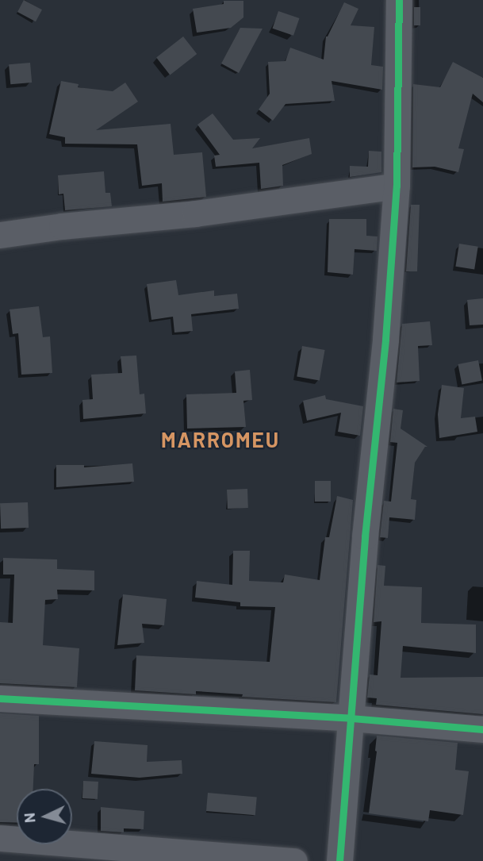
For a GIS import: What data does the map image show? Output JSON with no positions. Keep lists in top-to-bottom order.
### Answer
{
  "districts": ["MARROMEU"],
  "north": "left"
}
